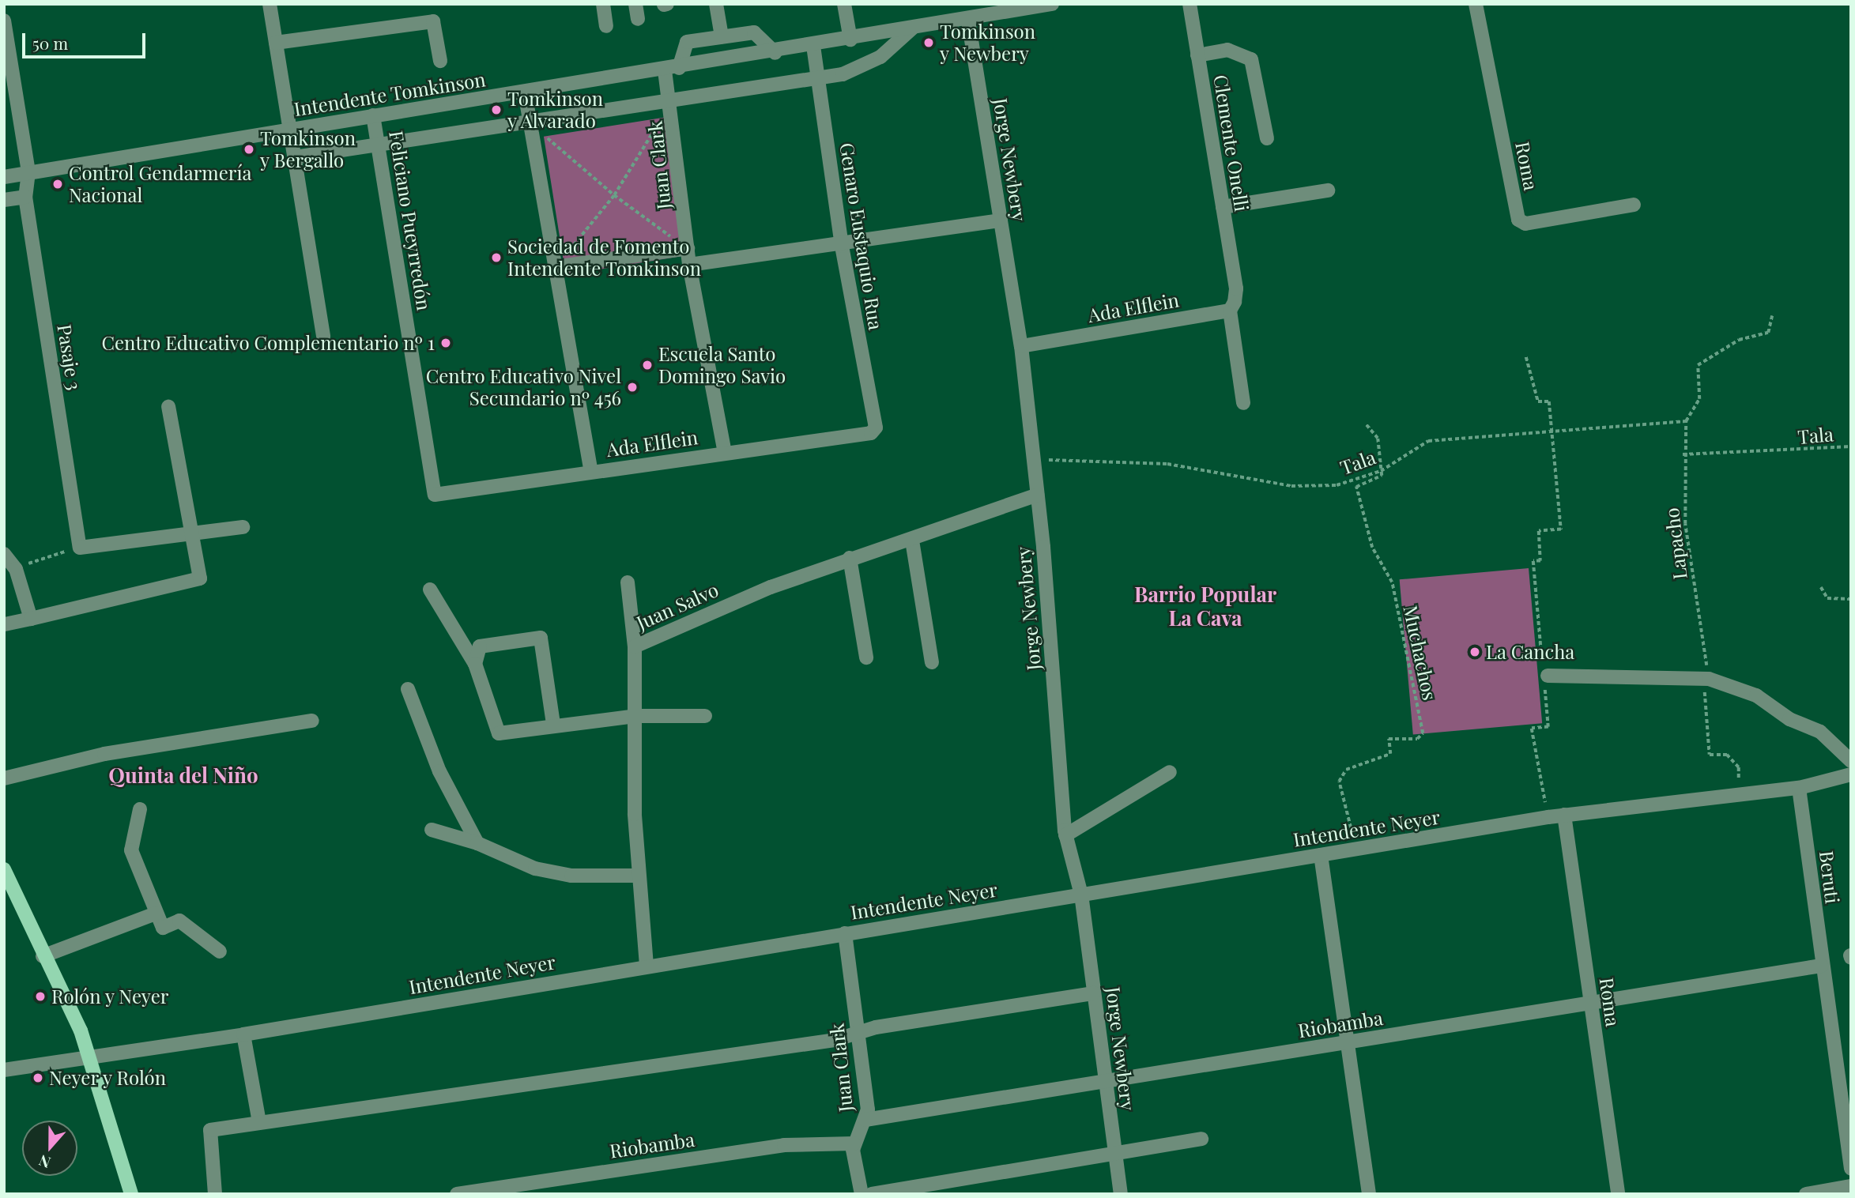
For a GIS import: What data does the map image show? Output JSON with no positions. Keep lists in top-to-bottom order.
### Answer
{
  "streets": {
    "street": [
      "Intendente Tomkinson",
      "Clemente Onelli",
      "Jorge Newbery",
      "Juan Clark",
      "Roma",
      "Feliciano Pueyrredón",
      "Genaro Eustaquio Rua",
      "Ada Elflein",
      "Pasaje 3",
      "Juan Salvo",
      "Intendente Neyer",
      "Beruti",
      "Riobamba"
    ],
    "path": ["Tala", "Lapacho", "Muchachos"]
  },
  "crossings": [
    ["Intendente Tomkinson", "Jorge Newbery"],
    ["Intendente Tomkinson", "Juan Clark"],
    ["Intendente Tomkinson", "Feliciano Pueyrredón"],
    ["Intendente Tomkinson", "Genaro Eustaquio Rua"],
    ["Intendente Tomkinson", "Pasaje 3"],
    ["Clemente Onelli", "Ada Elflein"],
    ["Jorge Newbery", "Ada Elflein"],
    ["Jorge Newbery", "Tala"],
    ["Jorge Newbery", "Juan Salvo"],
    ["Jorge Newbery", "Intendente Neyer"],
    ["Jorge Newbery", "Riobamba"],
    ["Juan Clark", "Ada Elflein"],
    ["Juan Clark", "Intendente Neyer"],
    ["Juan Clark", "Riobamba"],
    ["Roma", "Intendente Neyer"],
    ["Roma", "Riobamba"],
    ["Feliciano Pueyrredón", "Ada Elflein"],
    ["Genaro Eustaquio Rua", "Ada Elflein"],
    ["Tala", "Lapacho"],
    ["Tala", "Muchachos"],
    ["Lapacho", "Intendente Neyer"],
    ["Juan Salvo", "Intendente Neyer"],
    ["Muchachos", "Intendente Neyer"],
    ["Intendente Neyer", "Beruti"],
    ["Beruti", "Riobamba"]
  ],
  "districts": ["Barrio Popular La Cava", "Quinta del Niño"],
  "places": [
    "Tomkinson y Newbery",
    "Tomkinson y Alvarado",
    "Tomkinson y Bergallo",
    "Control Gendarmería Nacional",
    "Sociedad de Fomento Intendente Tomkinson",
    "Centro Educativo Complementario nº 1",
    "Escuela Santo Domingo Savio",
    "Centro Educativo Nivel Secundario nº 456",
    "La Cancha",
    "Rolón y Neyer",
    "Neyer y Rolón"
  ],
  "scale_bar": "50 m",
  "north": "bottom"
}
